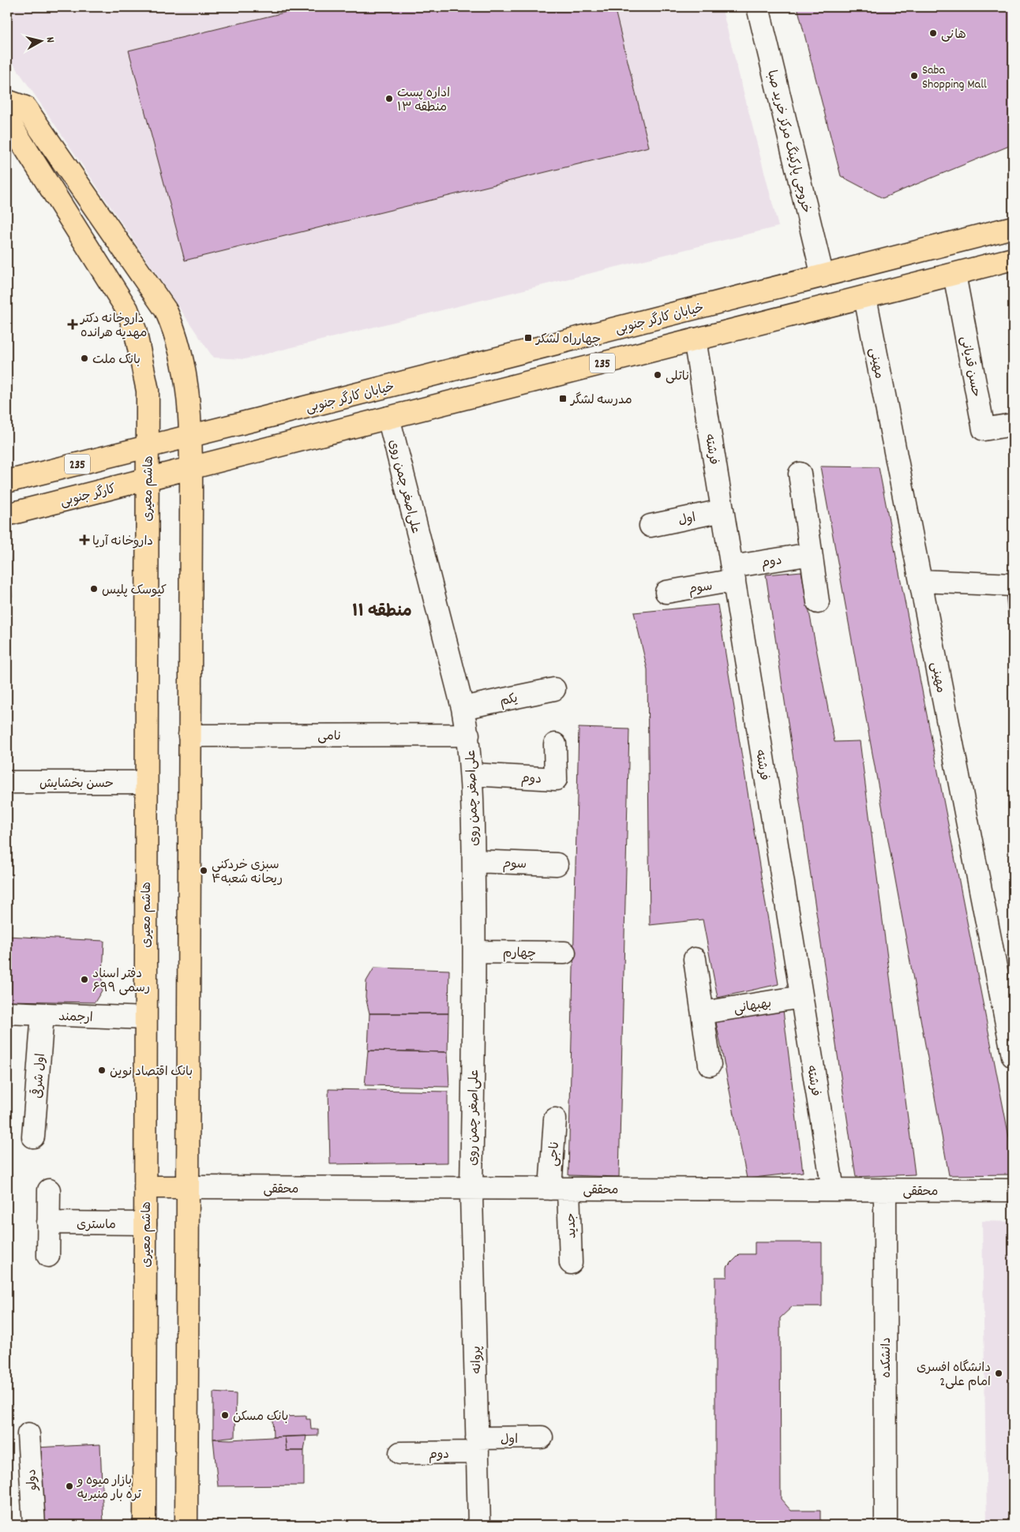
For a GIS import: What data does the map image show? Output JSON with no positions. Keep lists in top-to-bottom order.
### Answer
{
  "streets": {
    "main road": [
      "خیابان کارگر جنوبی",
      "235",
      "هاشم معیری",
      "کارگر جنوبی"
    ],
    "street": [
      "خروجی پارکینگ مرکز خرید صبا",
      "مهینی",
      "حسن قدیانی",
      "فرشته",
      "علی‌اصغر چمن روی",
      "اول",
      "دوم",
      "سوم",
      "یکم",
      "نامی",
      "حسن بخشایش",
      "چهارم",
      "بهبهانی",
      "ارجمند",
      "اول شرقی",
      "ناجی",
      "محققی",
      "ماستری",
      "جدید",
      "دانشکده",
      "پروانه",
      "دولو"
    ]
  },
  "crossings": [
    ["خروجی پارکینگ مرکز خرید صبا", "خیابان کارگر جنوبی"],
    ["خیابان کارگر جنوبی", "235"],
    ["خیابان کارگر جنوبی", "هاشم معیری"],
    ["235", "مهینی"],
    ["235", "حسن قدیانی"],
    ["235", "فرشته"],
    ["235", "علی‌اصغر چمن روی"],
    ["235", "هاشم معیری"],
    ["235", "کارگر جنوبی"],
    ["فرشته", "اول"],
    ["فرشته", "دوم"],
    ["فرشته", "سوم"],
    ["فرشته", "بهبهانی"],
    ["فرشته", "محققی"],
    ["علی‌اصغر چمن روی", "دوم"],
    ["علی‌اصغر چمن روی", "سوم"],
    ["علی‌اصغر چمن روی", "یکم"],
    ["علی‌اصغر چمن روی", "نامی"],
    ["علی‌اصغر چمن روی", "چهارم"],
    ["علی‌اصغر چمن روی", "محققی"],
    ["علی‌اصغر چمن روی", "پروانه"],
    ["هاشم معیری", "کارگر جنوبی"],
    ["هاشم معیری", "حسن بخشایش"],
    ["هاشم معیری", "ارجمند"],
    ["هاشم معیری", "ماستری"],
    ["اول", "دوم"],
    ["اول", "پروانه"],
    ["دوم", "سوم"],
    ["دوم", "پروانه"],
    ["ارجمند", "اول شرقی"],
    ["ناجی", "محققی"],
    ["ناجی", "جدید"],
    ["محققی", "جدید"],
    ["محققی", "دانشکده"],
    ["محققی", "پروانه"]
  ],
  "districts": ["منطقه ۱۱"],
  "places": {
    "other": [
      "هانی",
      "Saba Shopping Mall",
      "اداره پست منطقه ۱۳",
      "بانک ملت",
      "ناتلی",
      "کیوسک پلیس",
      "سبزی خردکنی ریحانه شعبه۴",
      "دفتر اسناد رسمی ۶۹۹",
      "بانک اقتصاد نوین",
      "دانشگاه افسری امام علی2",
      "بانک مسکن",
      "بازار میوه و تره بار منیریه"
    ],
    "health": ["داروخانه دکتر مهدیه هرانده", "داروخانه آریا"],
    "transit": ["چهارراه لشکر", "مدرسه لشگر"]
  },
  "north": "right"
}
